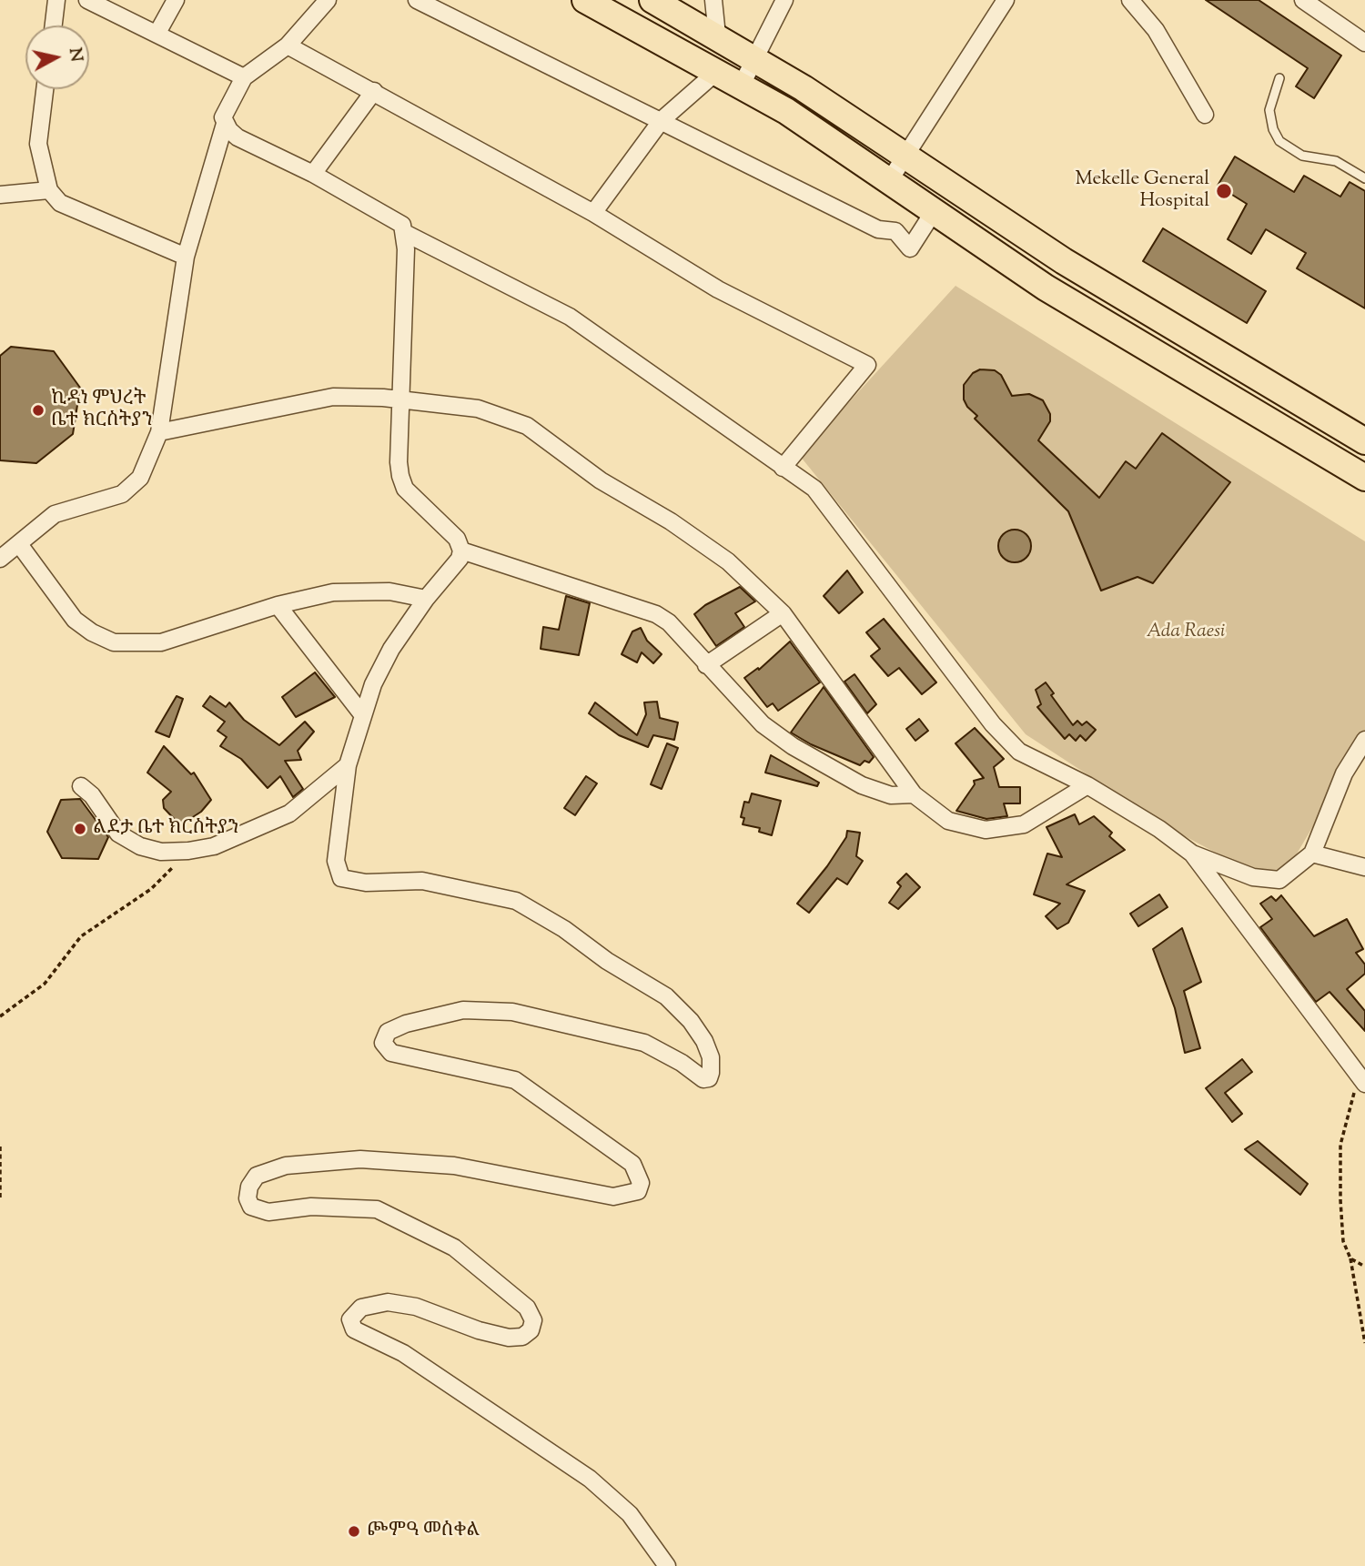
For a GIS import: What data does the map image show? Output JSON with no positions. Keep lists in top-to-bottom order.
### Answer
{
  "parks": ["Ada Raesi"],
  "places": [
    "Mekelle General Hospital",
    "ኪዳነ ምህረት ቤተ ክርስትያን",
    "ልደታ ቤተ ክርስትያን",
    "ጮምዓ መስቀል"
  ],
  "north": "right"
}
